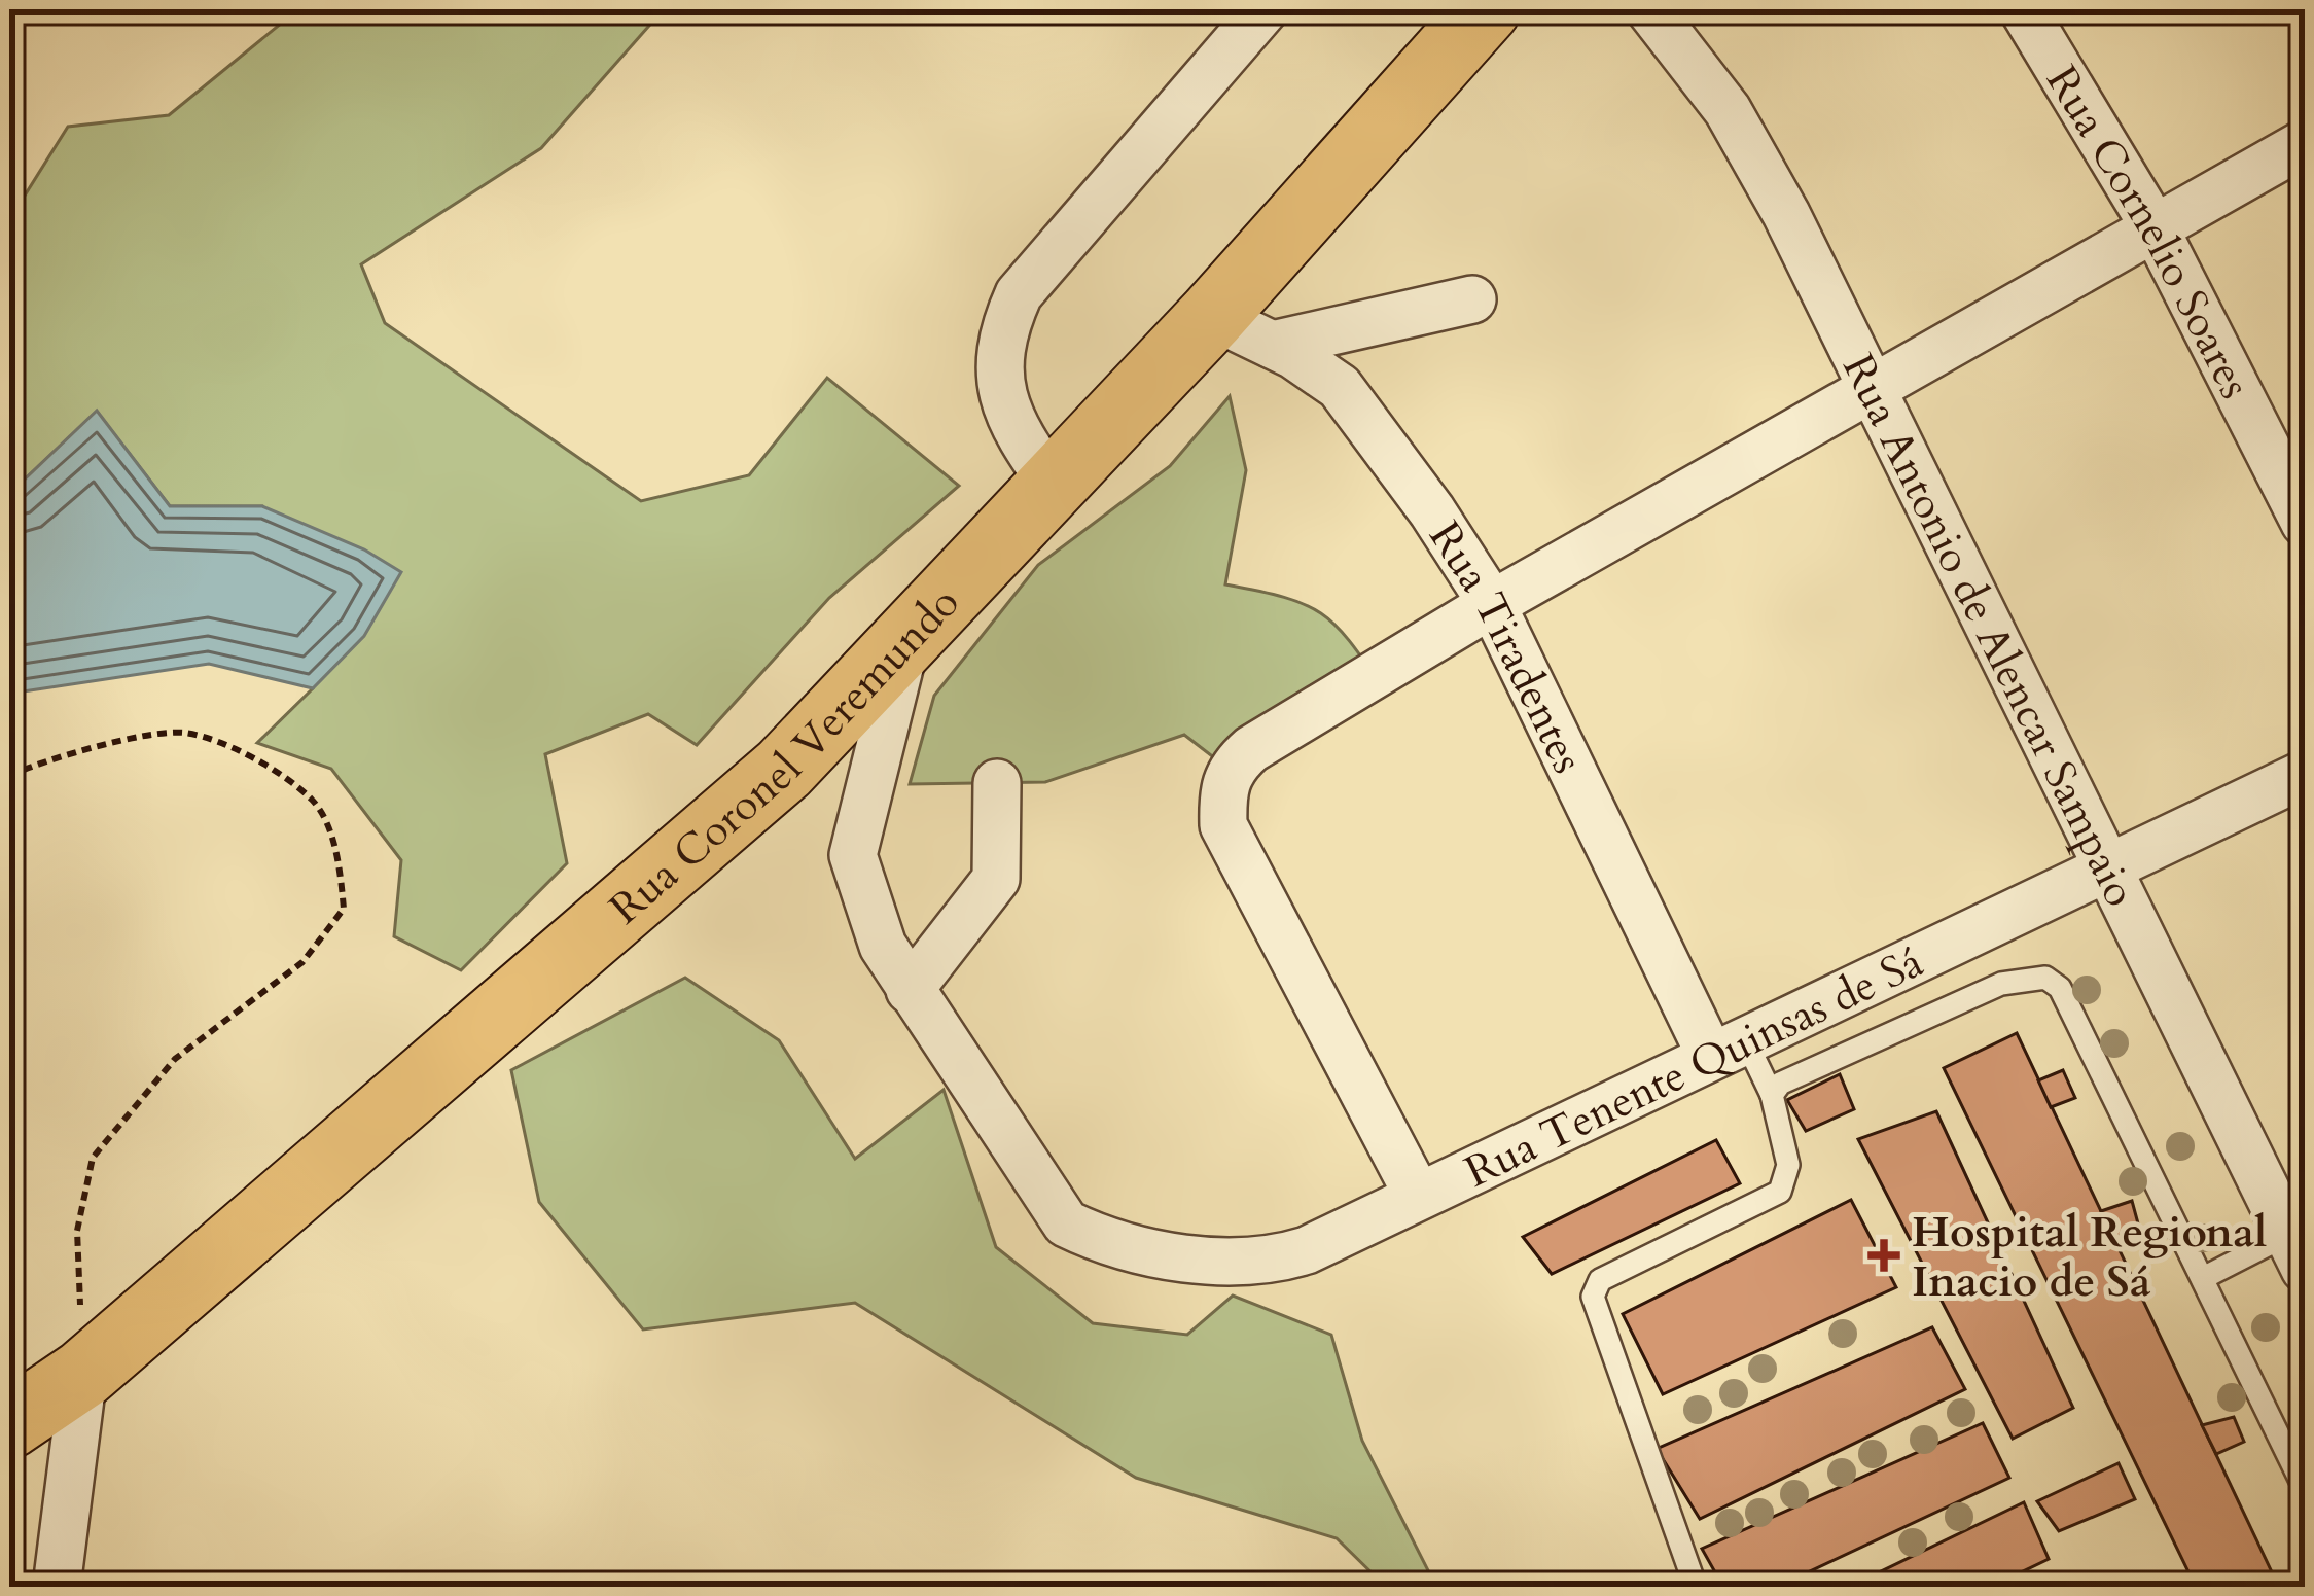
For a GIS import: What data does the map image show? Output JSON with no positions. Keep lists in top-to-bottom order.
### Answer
{
  "streets": {
    "highway": ["Rua Coronel Veremundo"],
    "street": [
      "Rua Cornelio Soares",
      "Rua Antonio de Alencar Sampaio",
      "Rua Tiradentes",
      "Rua Tenente Quinsas de Sá"
    ]
  },
  "crossings": [
    ["Rua Antonio de Alencar Sampaio", "Rua Tenente Quinsas de Sá"],
    ["Rua Tiradentes", "Rua Coronel Veremundo"],
    ["Rua Tiradentes", "Rua Tenente Quinsas de Sá"]
  ],
  "places": {
    "health": ["Hospital Regional Inacio de Sá"]
  }
}
